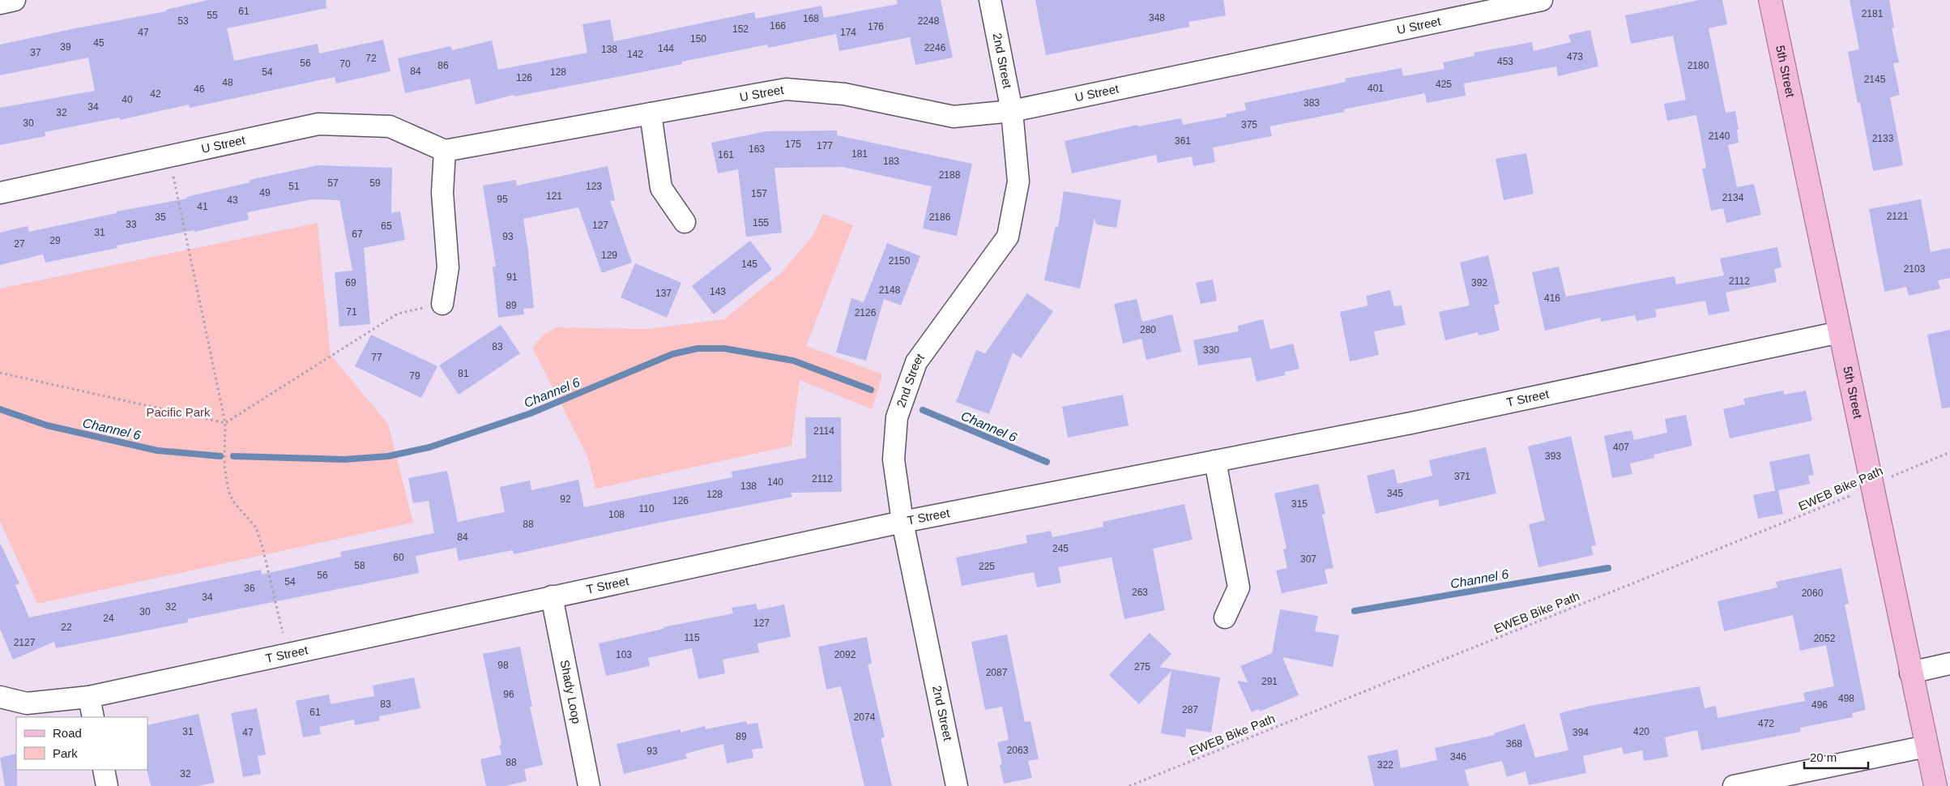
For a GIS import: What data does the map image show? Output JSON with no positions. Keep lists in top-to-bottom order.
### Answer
{
  "streets": {
    "main road": ["5th Street"],
    "street": [
      "U Street",
      "2nd Street",
      "T Street",
      "Shady Loop"
    ],
    "path": ["EWEB Bike Path"]
  },
  "crossings": [
    ["U Street", "2nd Street"],
    ["2nd Street", "T Street"],
    ["5th Street", "T Street"],
    ["5th Street", "EWEB Bike Path"],
    ["T Street", "Shady Loop"]
  ],
  "water": ["Channel 6"],
  "parks": ["Pacific Park"],
  "house_numbers": [
    "61",
    "2181",
    "55",
    "348",
    "168",
    "53",
    "2248",
    "166",
    "176",
    "152",
    "47",
    "174",
    "150",
    "45",
    "39",
    "2246",
    "144",
    "138",
    "37",
    "142",
    "473",
    "72",
    "453",
    "56",
    "70",
    "86",
    "2180",
    "84",
    "54",
    "128",
    "126",
    "2145",
    "48",
    "425",
    "401",
    "46",
    "42",
    "40",
    "383",
    "34",
    "32",
    "30",
    "375",
    "2140",
    "2133",
    "361",
    "175",
    "177",
    "163",
    "181",
    "161",
    "183",
    "2188",
    "57",
    "59",
    "51",
    "123",
    "49",
    "157",
    "121",
    "2134",
    "95",
    "43",
    "41",
    "2121",
    "35",
    "2186",
    "155",
    "33",
    "127",
    "65",
    "31",
    "67",
    "93",
    "29",
    "27",
    "129",
    "2150",
    "145",
    "2103",
    "91",
    "2112",
    "69",
    "392",
    "2148",
    "143",
    "137",
    "416",
    "89",
    "71",
    "2126",
    "280",
    "83",
    "330",
    "77",
    "81",
    "79",
    "2114",
    "407",
    "393",
    "371",
    "2112",
    "140",
    "138",
    "345",
    "128",
    "92",
    "126",
    "315",
    "110",
    "108",
    "88",
    "84",
    "245",
    "60",
    "307",
    "58",
    "225",
    "56",
    "54",
    "36",
    "263",
    "2060",
    "34",
    "32",
    "30",
    "24",
    "127",
    "22",
    "115",
    "2052",
    "2127",
    "103",
    "2092",
    "98",
    "275",
    "2087",
    "291",
    "96",
    "498",
    "83",
    "496",
    "287",
    "61",
    "2074",
    "472",
    "31",
    "420",
    "47",
    "394",
    "89",
    "368",
    "2063",
    "93",
    "346",
    "88",
    "322",
    "32"
  ],
  "legend": ["Road", "Park"],
  "scale_bar": "20 m"
}
